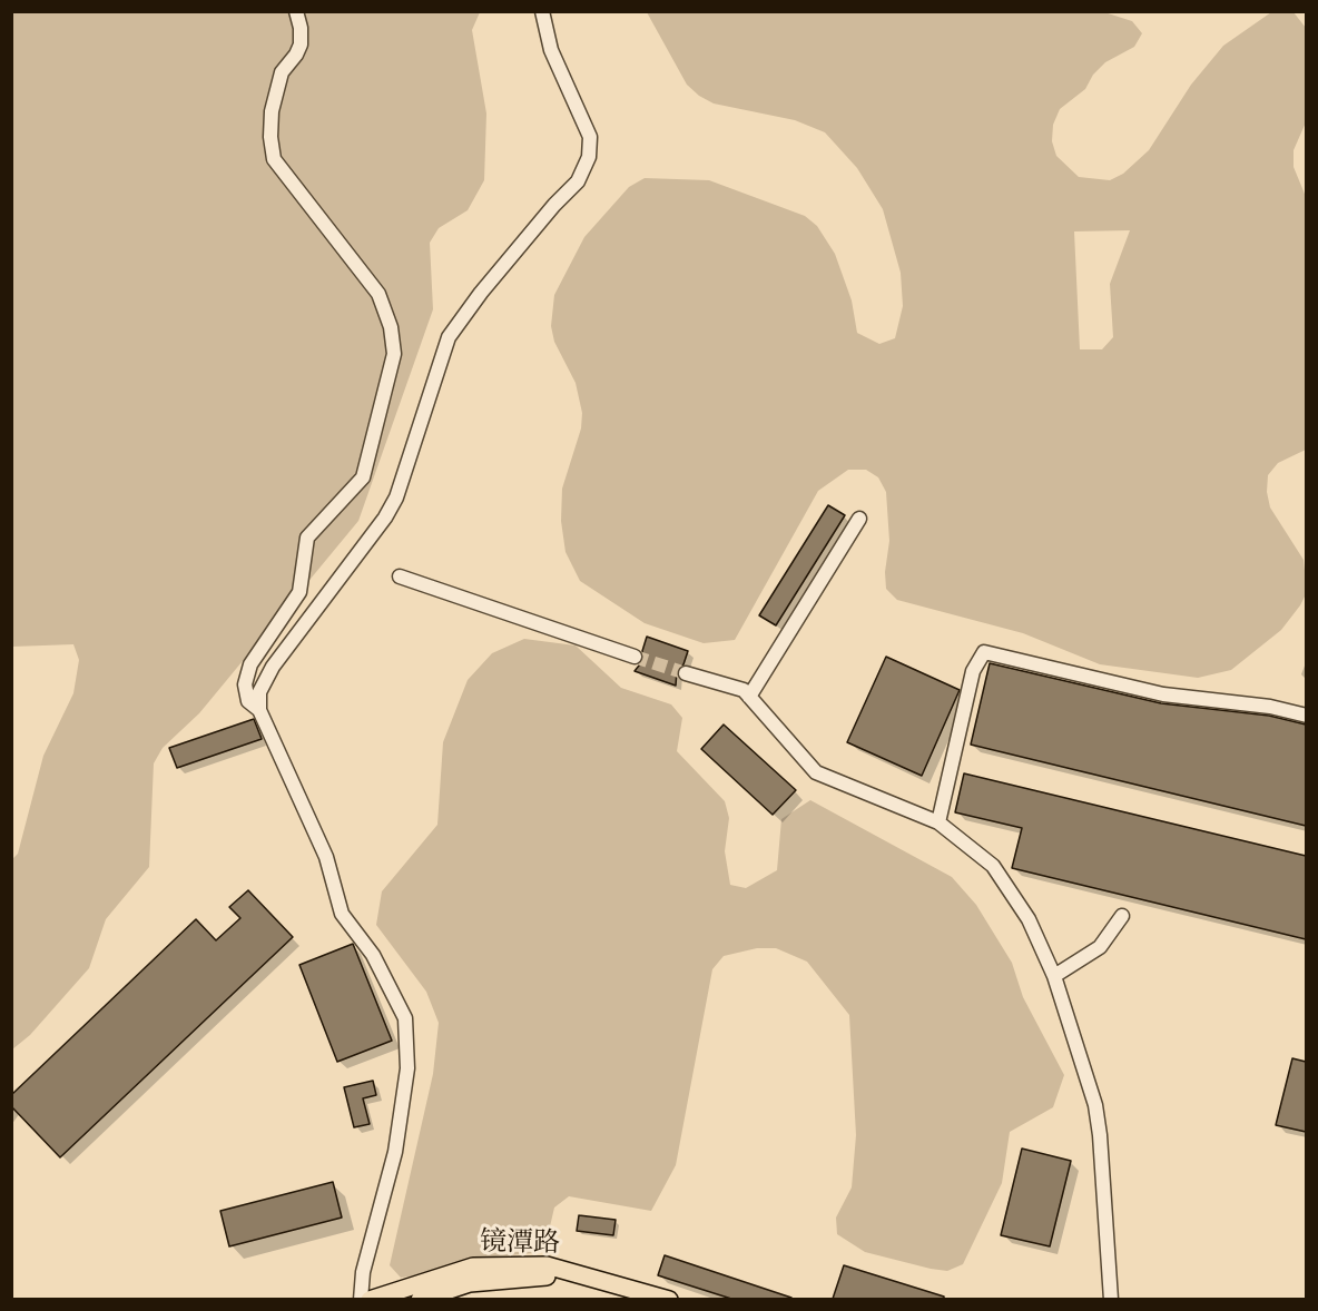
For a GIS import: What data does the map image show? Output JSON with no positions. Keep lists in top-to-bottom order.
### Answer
{
  "streets": {
    "main road": ["镜潭路"]
  }
}
